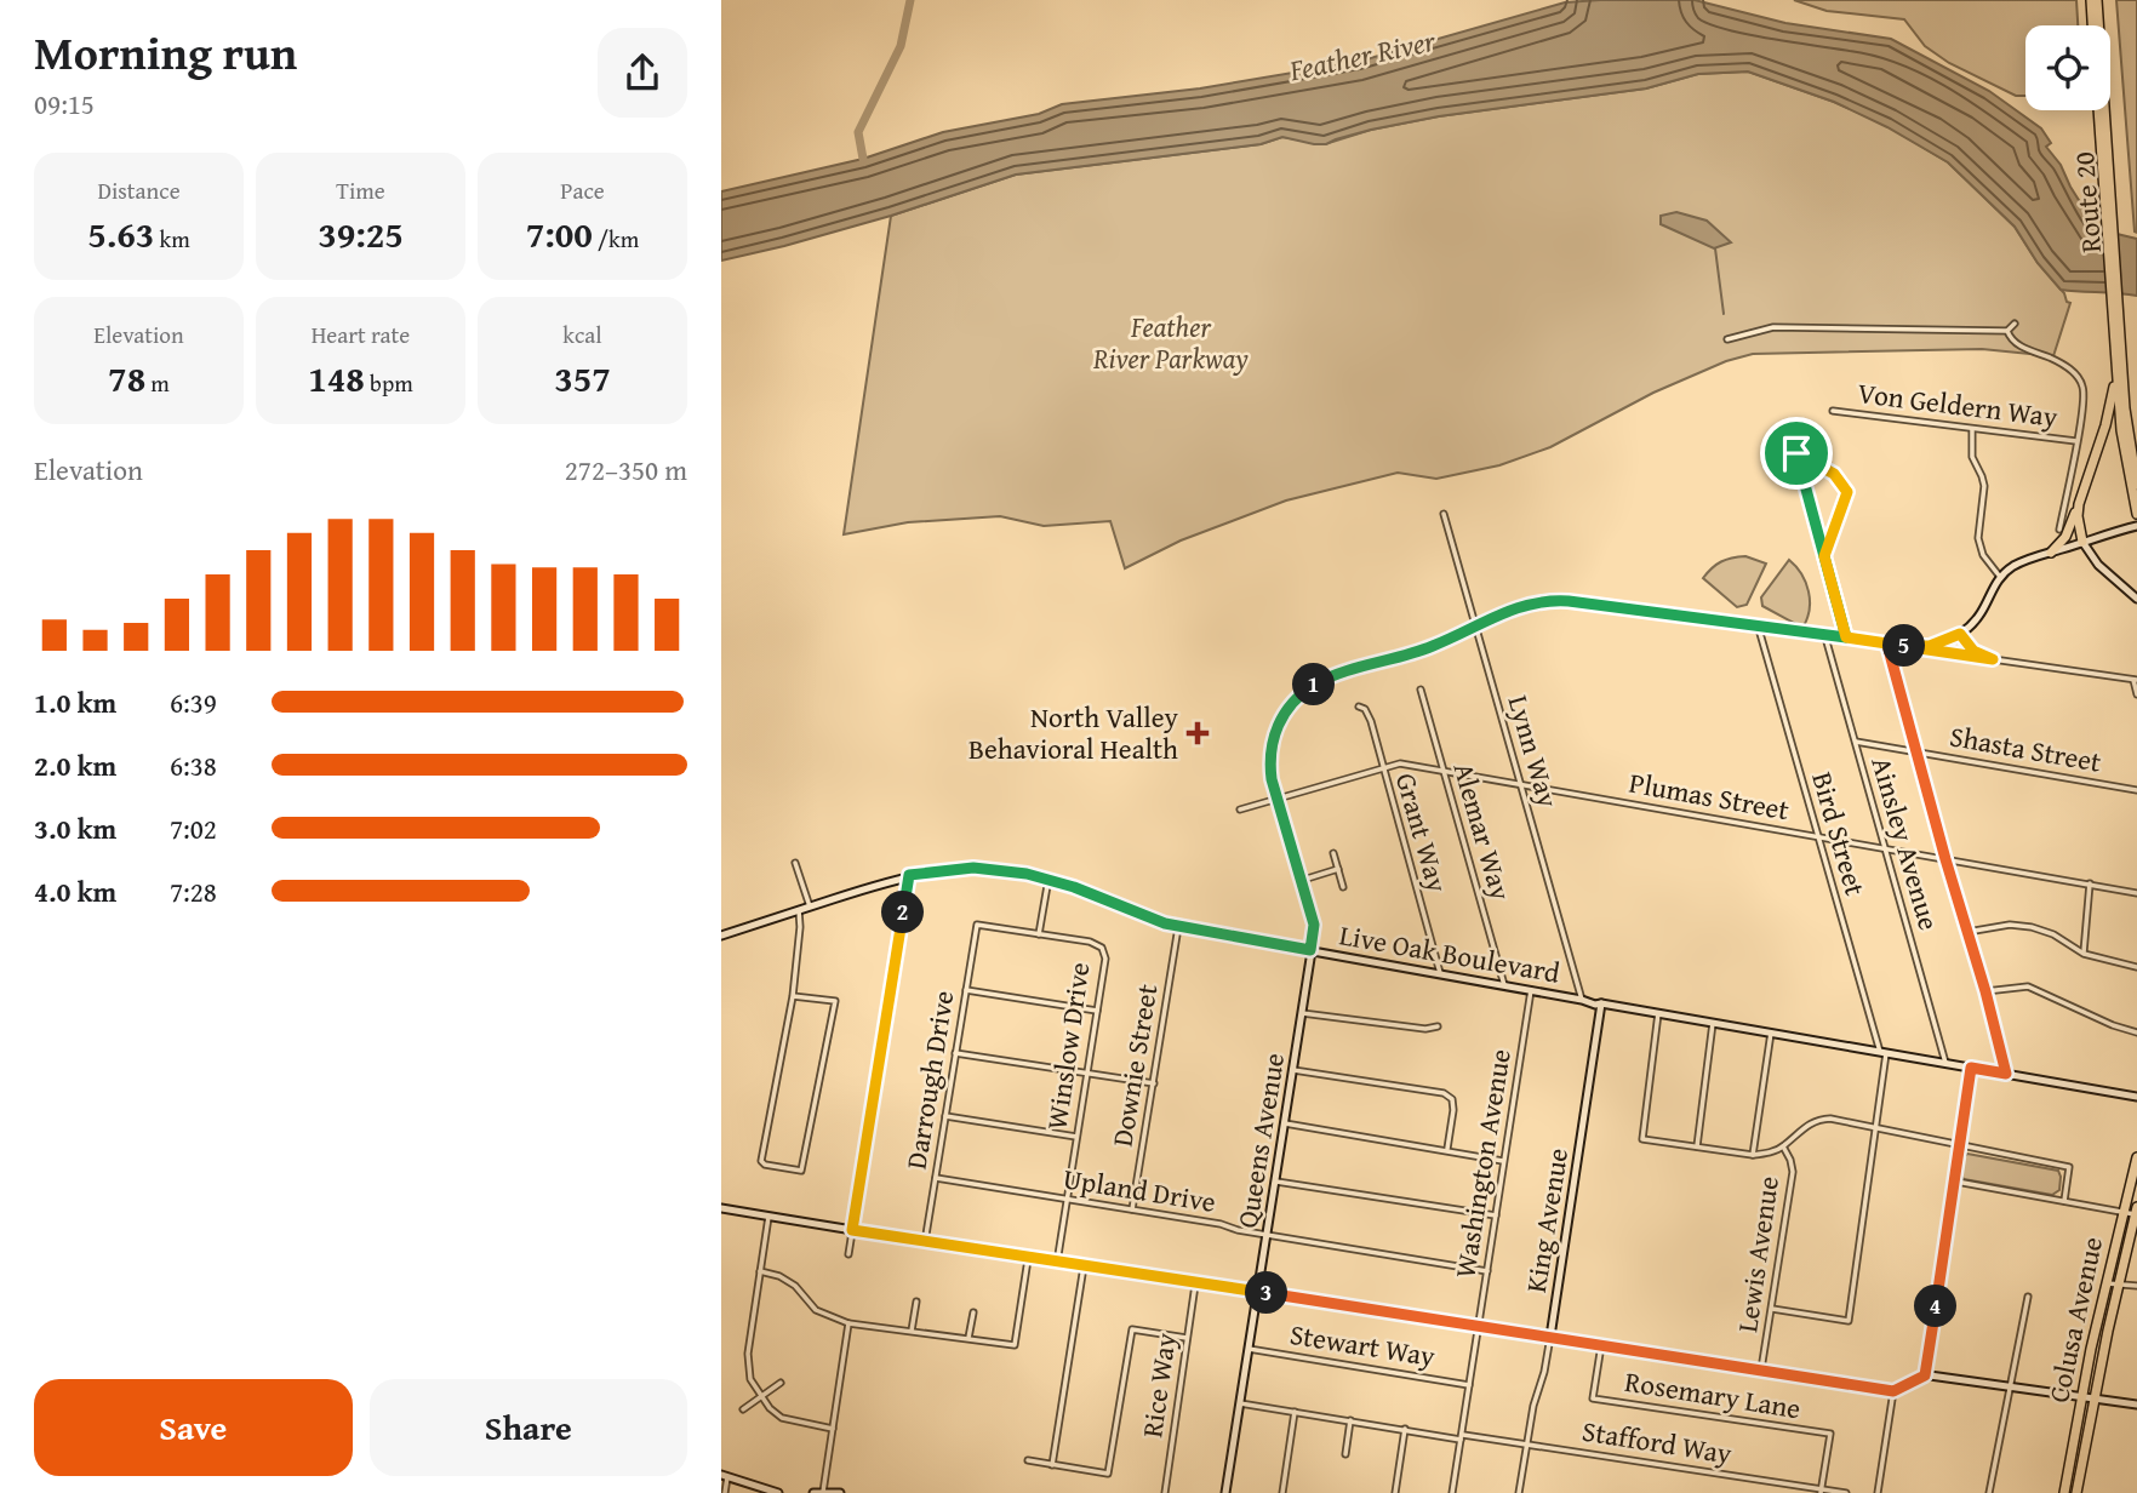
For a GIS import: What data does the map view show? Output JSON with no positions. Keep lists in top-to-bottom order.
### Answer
{
  "streets": {
    "highway": ["Route 20", "Colusa Avenue"],
    "main road": ["Live Oak Boulevard", "Queens Avenue", "King Avenue"],
    "street": [
      "Von Geldern Way",
      "Shasta Street",
      "Lynn Way",
      "Plumas Street",
      "Alemar Way",
      "Grant Way",
      "Bird Street",
      "Ainsley Avenue",
      "Winslow Drive",
      "Downie Street",
      "Darrough Drive",
      "Washington Avenue",
      "Upland Drive",
      "Lewis Avenue",
      "Stewart Way",
      "Rice Way",
      "Rosemary Lane",
      "Stafford Way"
    ]
  },
  "crossings": [
    ["Shasta Street", "Ainsley Avenue"],
    ["Lynn Way", "Plumas Street"],
    ["Lynn Way", "Live Oak Boulevard"],
    ["Lynn Way", "Queens Avenue"],
    ["Plumas Street", "Alemar Way"],
    ["Plumas Street", "Grant Way"],
    ["Plumas Street", "Bird Street"],
    ["Plumas Street", "Ainsley Avenue"],
    ["Plumas Street", "Queens Avenue"],
    ["Alemar Way", "Live Oak Boulevard"],
    ["Grant Way", "Live Oak Boulevard"],
    ["Bird Street", "Live Oak Boulevard"],
    ["Bird Street", "Queens Avenue"],
    ["Bird Street", "Lewis Avenue"],
    ["Ainsley Avenue", "Live Oak Boulevard"],
    ["Ainsley Avenue", "Queens Avenue"],
    ["Live Oak Boulevard", "Downie Street"],
    ["Live Oak Boulevard", "Queens Avenue"],
    ["Live Oak Boulevard", "Washington Avenue"],
    ["Live Oak Boulevard", "King Avenue"],
    ["Winslow Drive", "Darrough Drive"],
    ["Winslow Drive", "Upland Drive"],
    ["Downie Street", "Upland Drive"],
    ["Darrough Drive", "Upland Drive"],
    ["Queens Avenue", "Upland Drive"],
    ["Queens Avenue", "Stewart Way"],
    ["Queens Avenue", "Stafford Way"],
    ["Washington Avenue", "Upland Drive"],
    ["Washington Avenue", "Stewart Way"],
    ["Washington Avenue", "Stafford Way"],
    ["King Avenue", "Stafford Way"],
    ["Rosemary Lane", "Stafford Way"]
  ],
  "water": ["Feather River"],
  "parks": ["Feather River Parkway"],
  "places": {
    "health": ["North Valley Behavioral Health"]
  },
  "page": {
    "heading": ["Morning run", "09:15"],
    "stats": [
      ["Distance", "5.63 km"],
      ["Time", "39:25"],
      ["Pace", "7:00 /km"],
      ["Elevation", "78 m"],
      ["Heart rate", "148 bpm"],
      ["kcal", "357"]
    ],
    "chart": ["Elevation", "272–350 m"],
    "pins": [
      "5",
      "1",
      "2",
      "3",
      "4"
    ],
    "list": [
      {
        "name": "1.0 km",
        "note": "6:39"
      },
      {
        "name": "2.0 km",
        "note": "6:38"
      },
      {
        "name": "3.0 km",
        "note": "7:02"
      },
      {
        "name": "4.0 km",
        "note": "7:28"
      }
    ],
    "buttons": ["Save", "Share"]
  }
}
